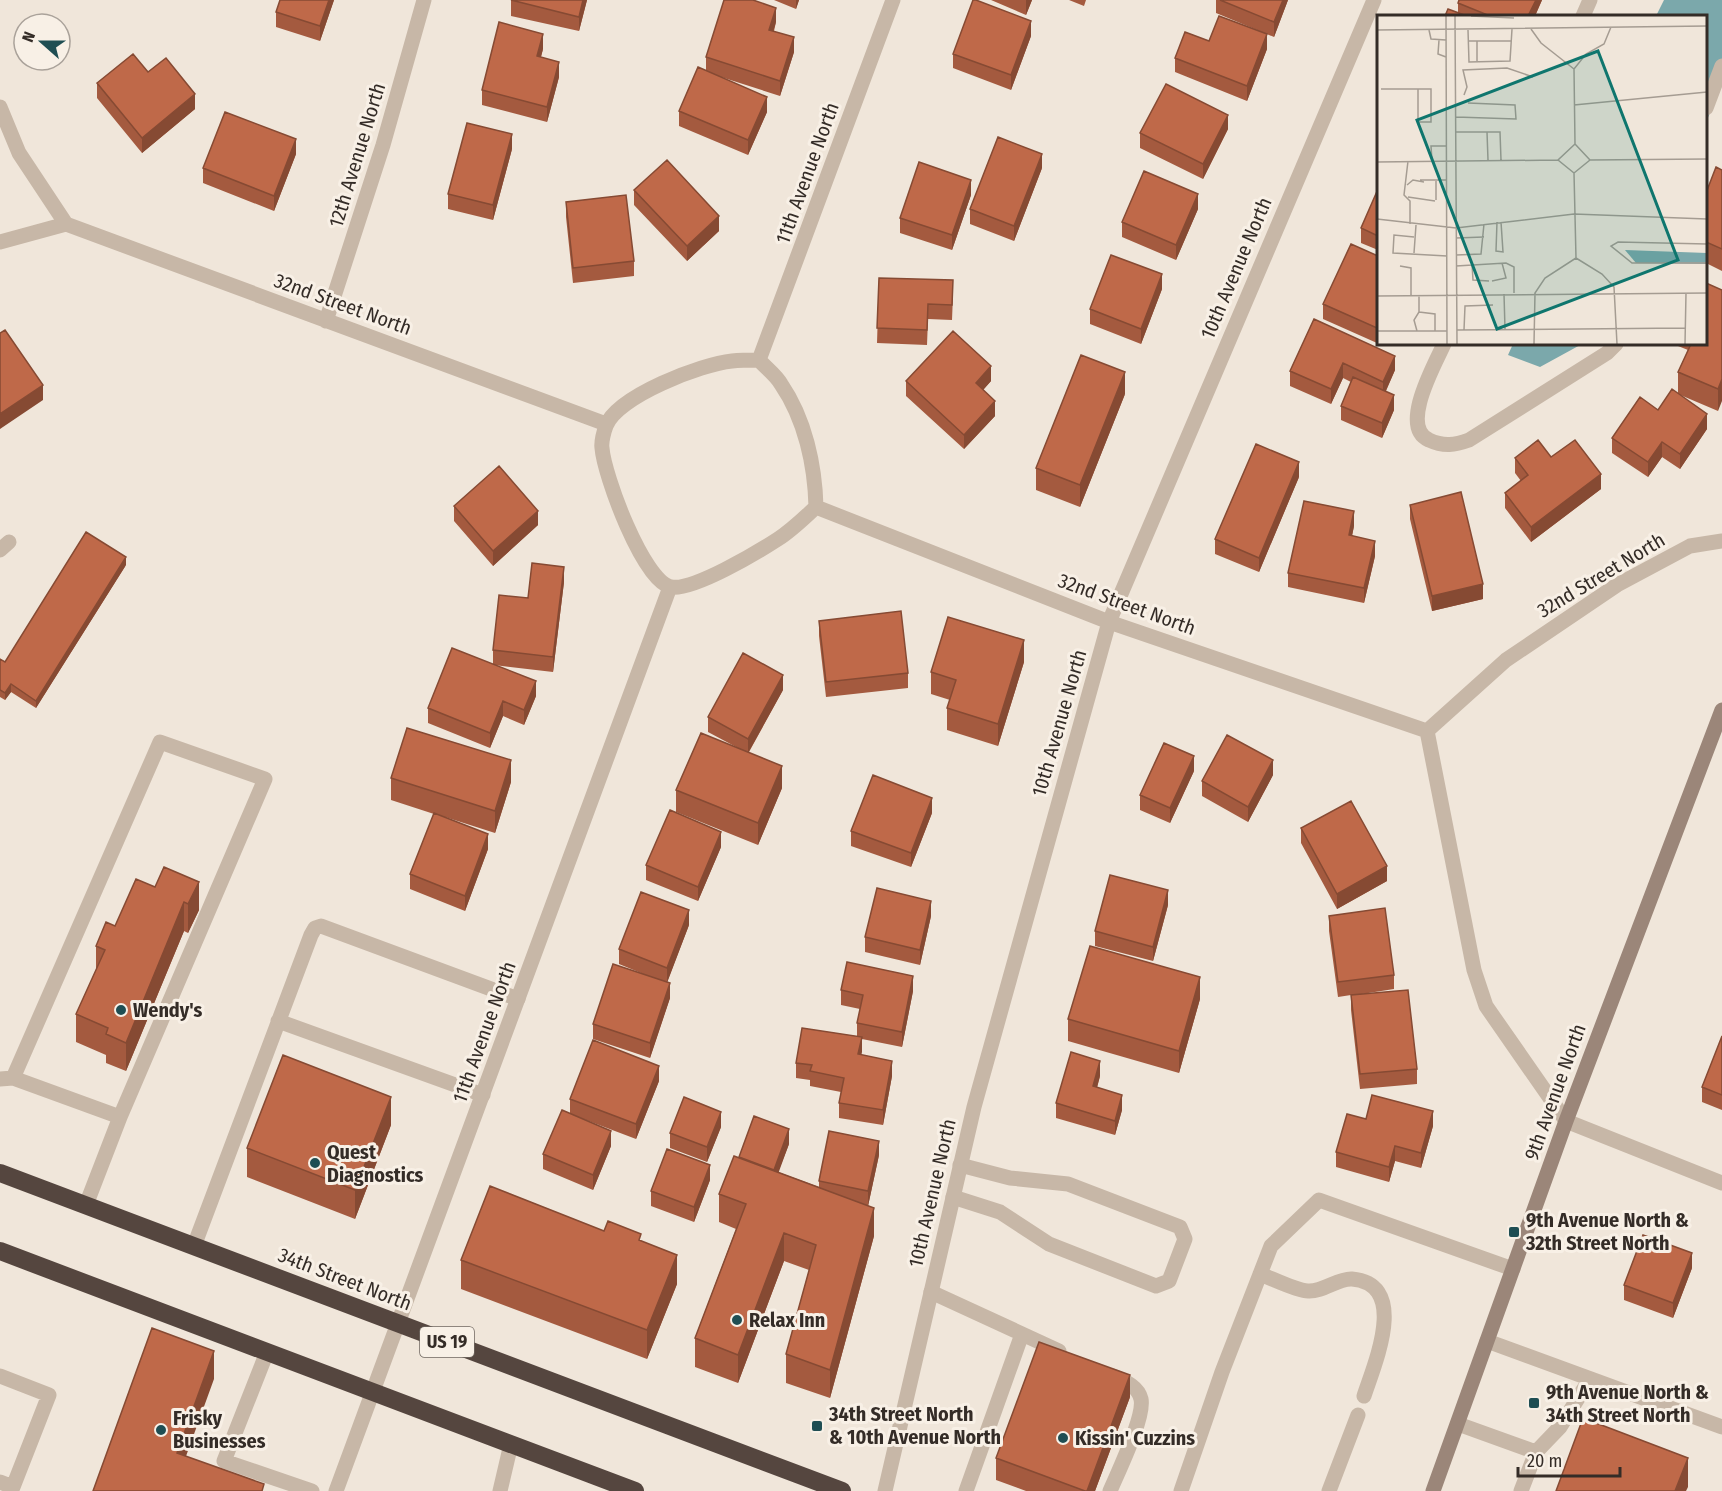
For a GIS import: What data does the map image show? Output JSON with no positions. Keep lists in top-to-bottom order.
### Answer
{
  "streets": {
    "highway": ["34th Street North", "US 19"],
    "street": [
      "12th Avenue North",
      "11th Avenue North",
      "10th Avenue North",
      "32nd Street North",
      "9th Avenue North"
    ]
  },
  "crossings": [
    ["12th Avenue North", "32nd Street North"],
    ["11th Avenue North", "34th Street North"],
    ["10th Avenue North", "32nd Street North"]
  ],
  "places": {
    "other": [
      "Wendy's",
      "Quest Diagnostics",
      "Relax Inn",
      "Frisky Businesses",
      "Kissin' Cuzzins"
    ],
    "transit": ["9th Avenue North & 32th Street North", "9th Avenue North & 34th Street North", "34th Street North & 10th Avenue North"]
  },
  "scale_bar": "20 m",
  "north": "left"
}
